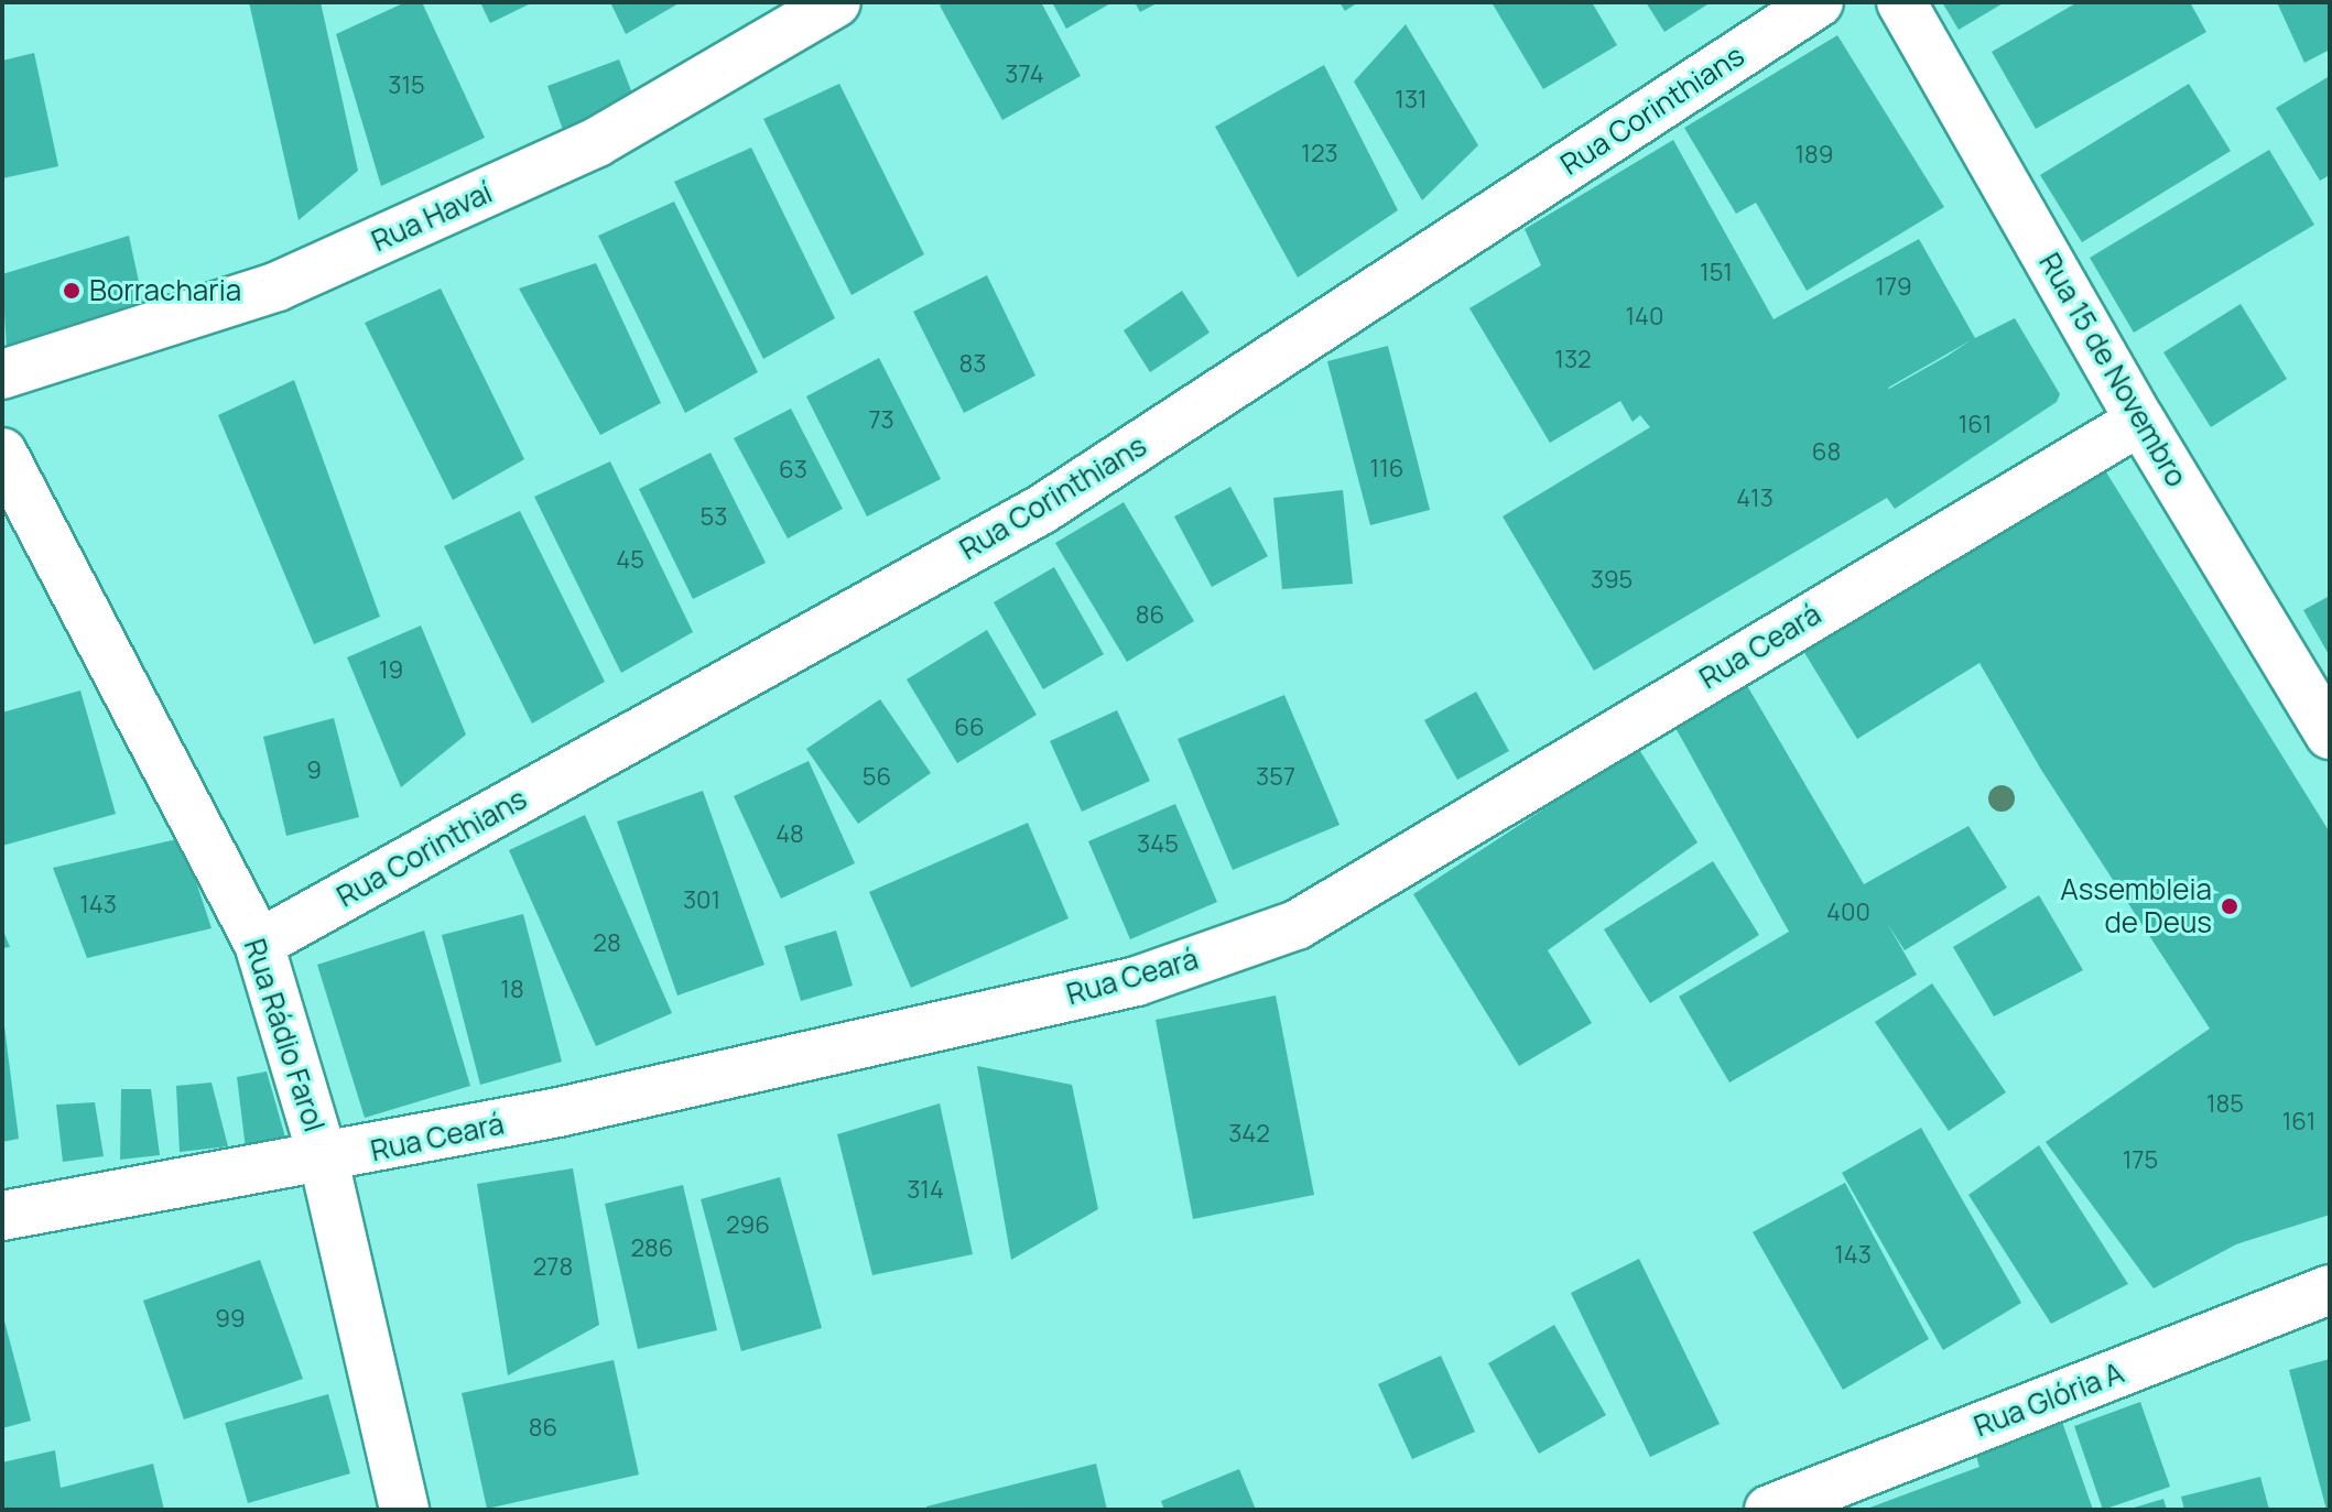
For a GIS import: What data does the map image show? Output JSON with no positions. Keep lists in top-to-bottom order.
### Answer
{
  "streets": {
    "street": [
      "Rua Corinthians",
      "Rua Havaí",
      "Rua 15 de Novembro",
      "Rua Ceará",
      "Rua Rádio Farol",
      "Rua Glória A"
    ]
  },
  "crossings": [
    ["Rua Corinthians", "Rua Rádio Farol"],
    ["Rua 15 de Novembro", "Rua Ceará"],
    ["Rua Ceará", "Rua Rádio Farol"]
  ],
  "places": ["Borracharia", "Assembleia de Deus"],
  "house_numbers": [
    "374",
    "315",
    "131",
    "123",
    "189",
    "151",
    "179",
    "140",
    "132",
    "83",
    "73",
    "161",
    "68",
    "116",
    "63",
    "413",
    "53",
    "45",
    "395",
    "86",
    "19",
    "66",
    "9",
    "56",
    "357",
    "48",
    "345",
    "301",
    "143",
    "400",
    "28",
    "18",
    "185",
    "161",
    "342",
    "175",
    "314",
    "296",
    "286",
    "143",
    "278",
    "99",
    "86"
  ]
}
